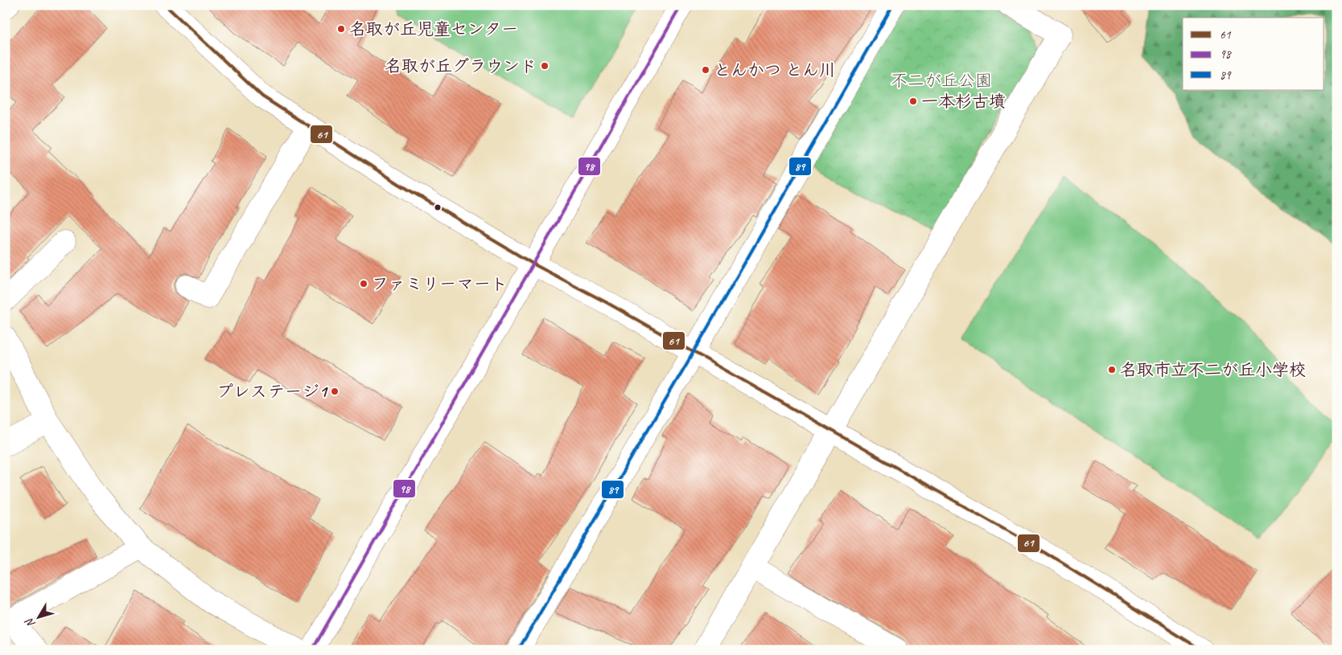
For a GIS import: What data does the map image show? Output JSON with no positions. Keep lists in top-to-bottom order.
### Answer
{
  "parks": ["不二が丘公園"],
  "places": [
    "名取が丘児童センター",
    "名取が丘グラウンド",
    "とんかつ とん川",
    "一本杉古墳",
    "ファミリーマート",
    "名取市立不二が丘小学校",
    "プレステージ1"
  ],
  "lines": ["transit line 61", "transit line 98", "transit line 89"],
  "legend": ["61", "98", "89"],
  "north": "bottom left"
}
